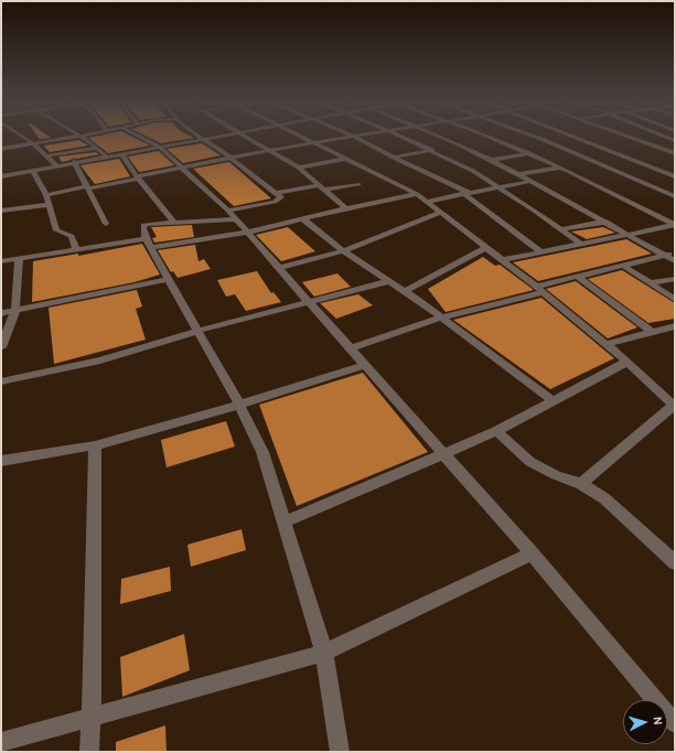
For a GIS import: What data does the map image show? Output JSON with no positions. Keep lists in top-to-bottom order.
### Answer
{
  "north": "right"
}
